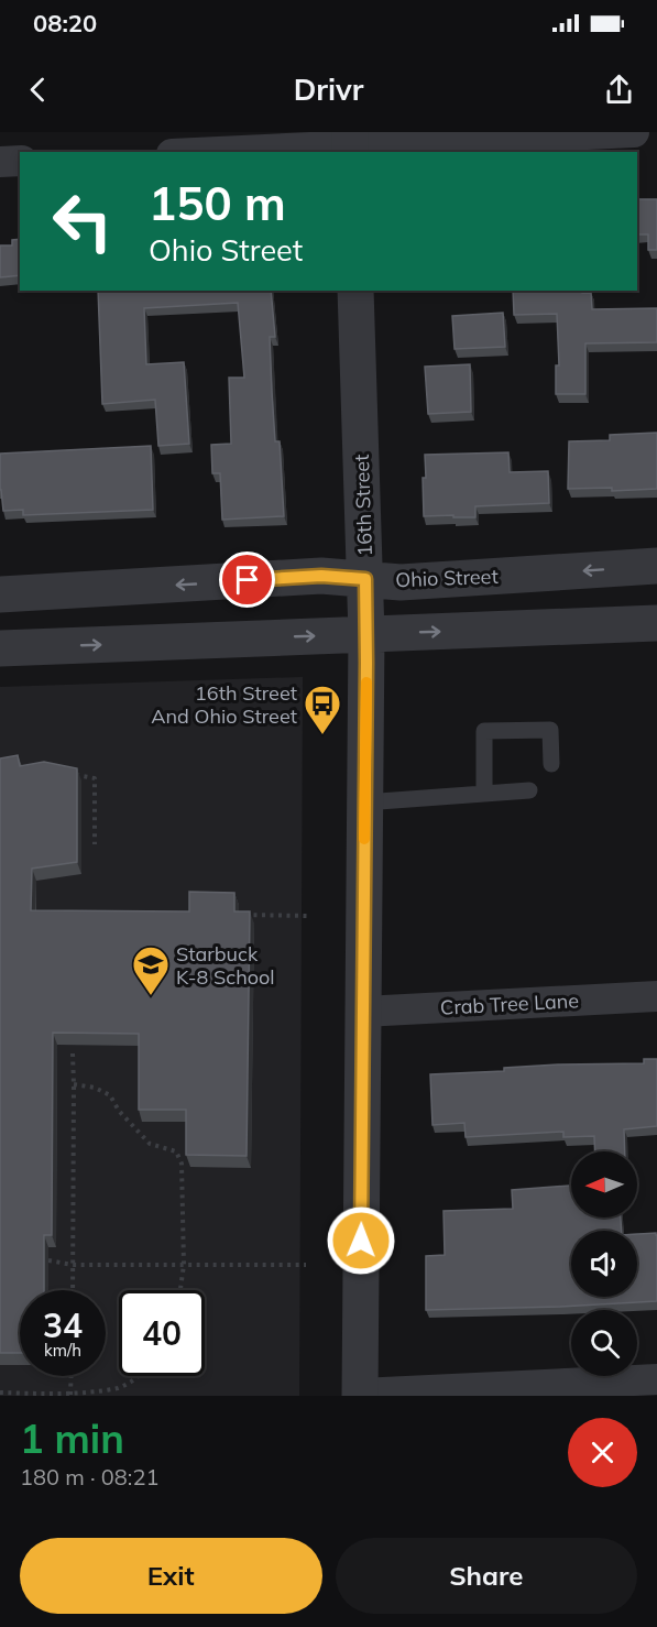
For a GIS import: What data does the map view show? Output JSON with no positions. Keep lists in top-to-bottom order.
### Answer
{
  "streets": {
    "street": ["16th Street", "Ohio Street", "Crab Tree Lane"]
  },
  "crossings": [
    ["16th Street", "Ohio Street"],
    ["16th Street", "Crab Tree Lane"]
  ],
  "places": {
    "bus stop": ["16th Street And Ohio Street"],
    "school or university": ["Starbuck K-8 School"]
  },
  "north": "left",
  "page": {
    "status": "08:20",
    "header": "Drivr",
    "turn": ["150 m", "Ohio Street"],
    "speed": "34 km/h",
    "limit": "40",
    "heading": ["1 min", "180 m · 08:21"],
    "buttons": ["Exit", "Share"]
  }
}
